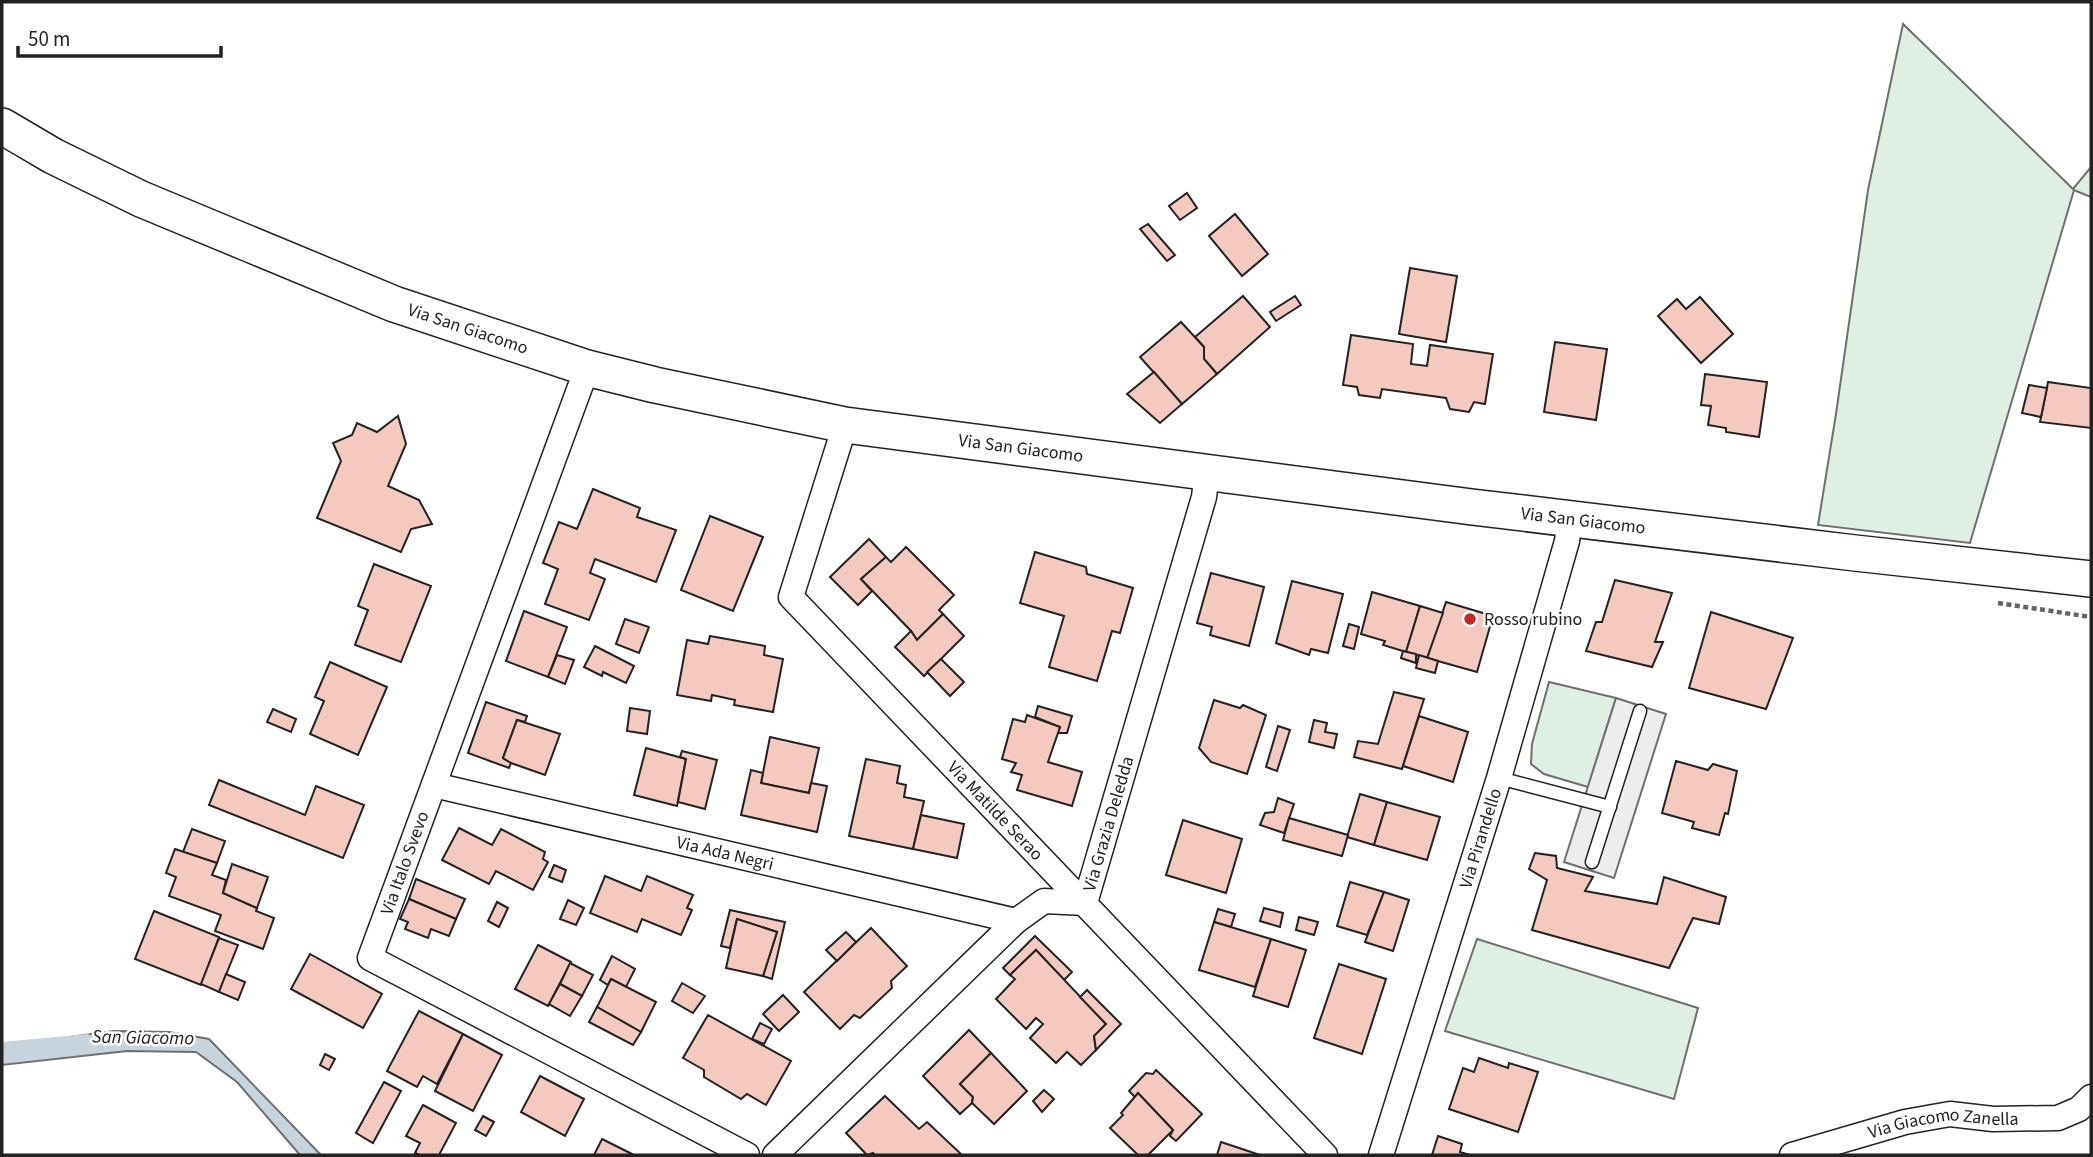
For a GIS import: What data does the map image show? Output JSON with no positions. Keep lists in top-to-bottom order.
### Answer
{
  "streets": {
    "street": [
      "Via San Giacomo",
      "Via Matilde Serao",
      "Via Grazia Deledda",
      "Via Pirandello",
      "Via Ada Negri",
      "Via Italo Svevo",
      "Via Giacomo Zanella"
    ]
  },
  "crossings": [
    ["Via San Giacomo", "Via Matilde Serao"],
    ["Via San Giacomo", "Via Grazia Deledda"],
    ["Via San Giacomo", "Via Pirandello"],
    ["Via San Giacomo", "Via Italo Svevo"],
    ["Via Matilde Serao", "Via Grazia Deledda"],
    ["Via Grazia Deledda", "Via Ada Negri"],
    ["Via Ada Negri", "Via Italo Svevo"]
  ],
  "water": ["San Giacomo"],
  "places": ["Rosso rubino"],
  "scale_bar": "50 m"
}
